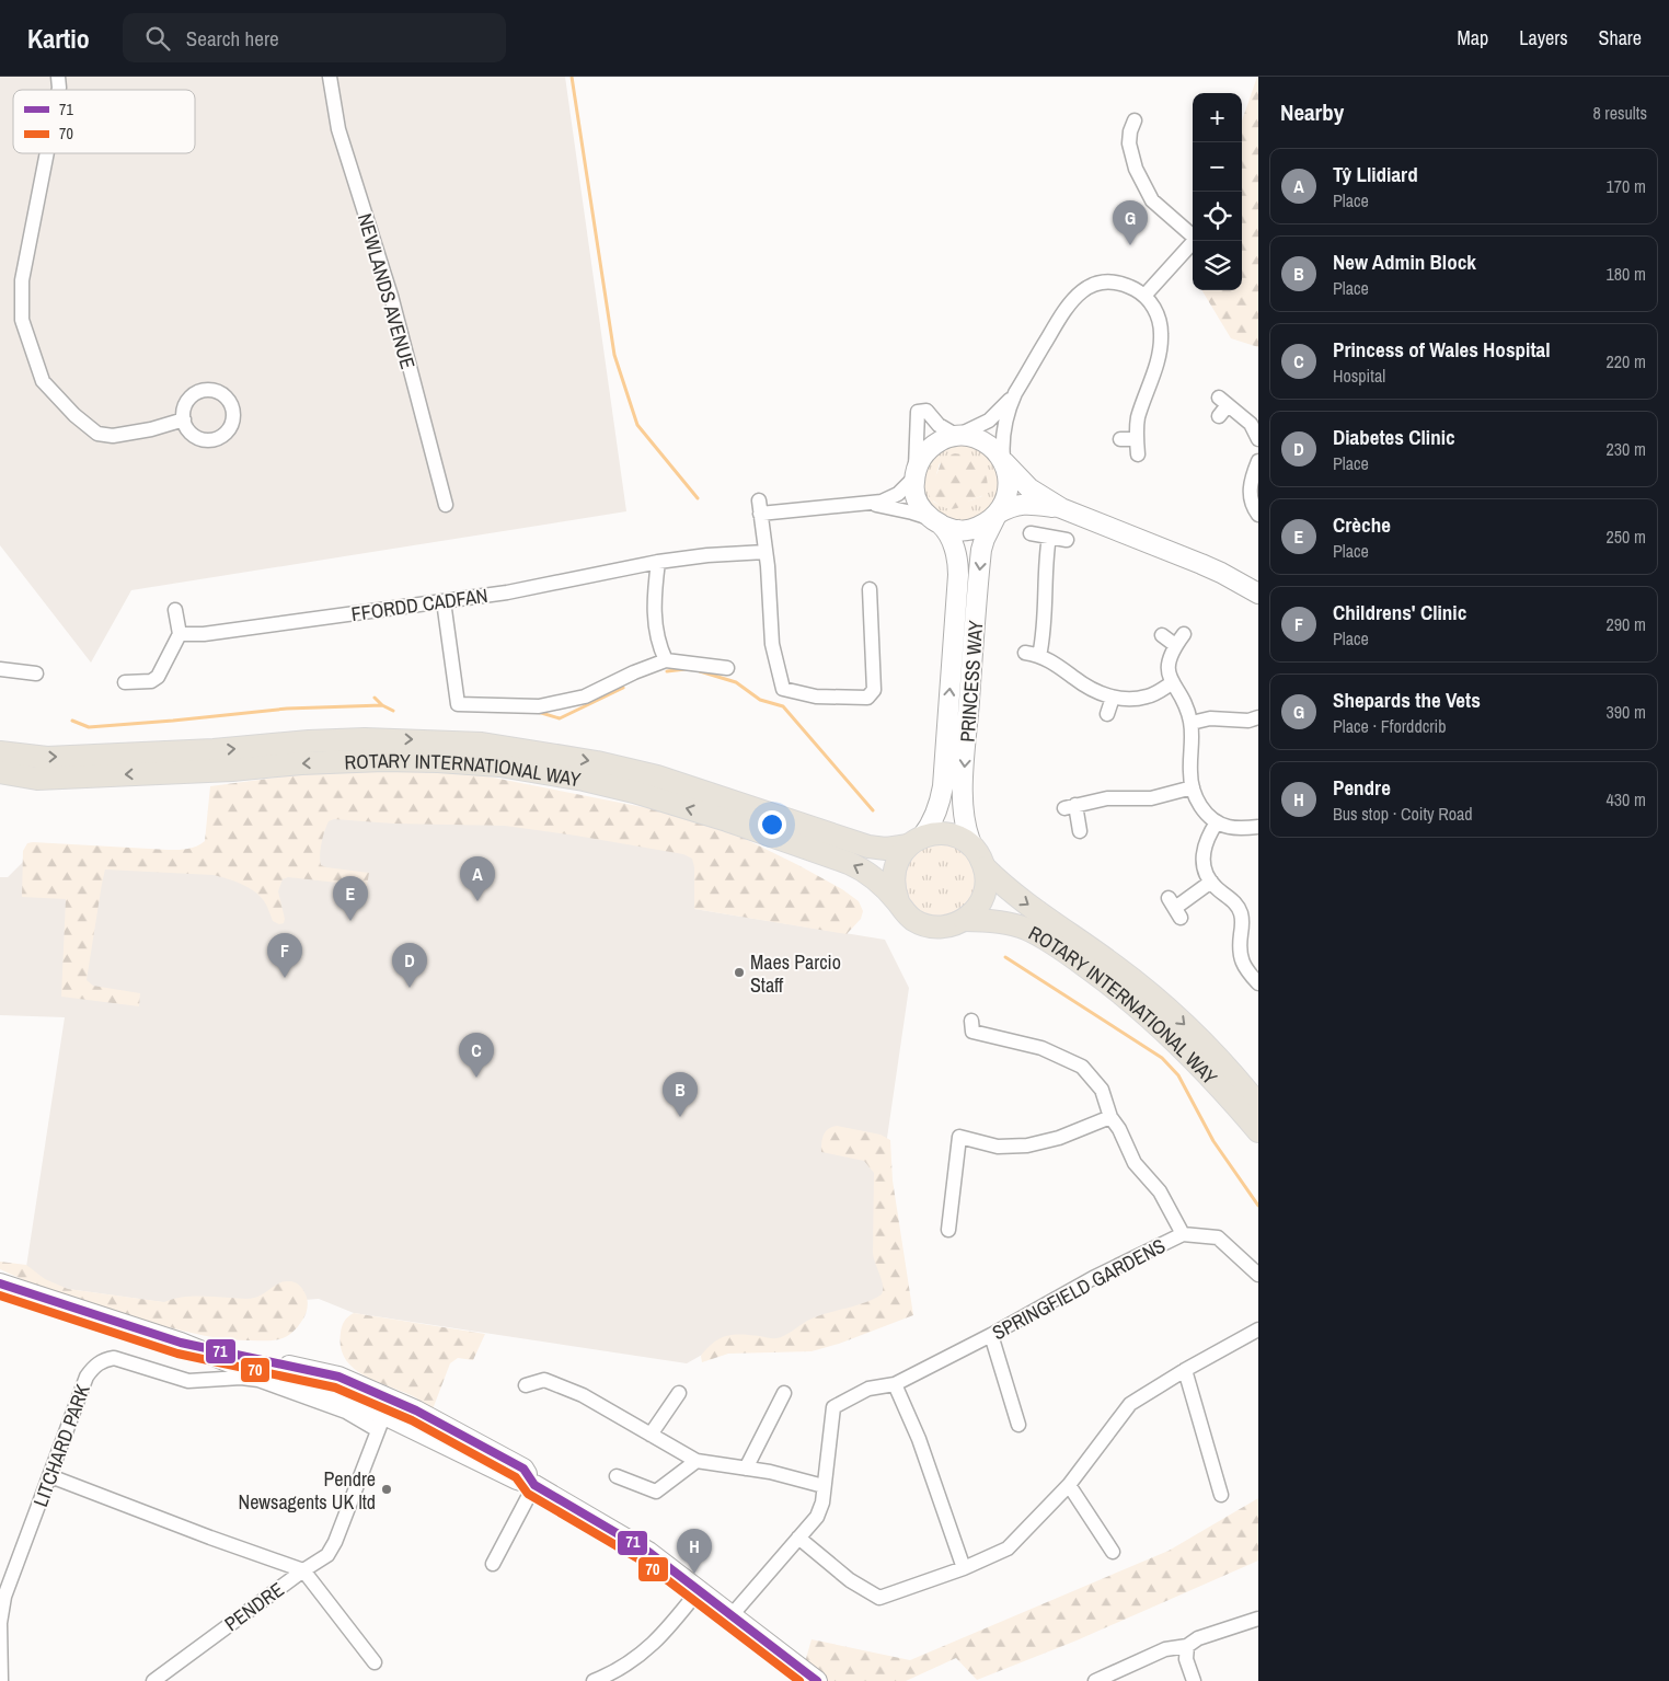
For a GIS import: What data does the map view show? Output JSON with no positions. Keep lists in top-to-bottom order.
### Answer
{
  "streets": {
    "main road": ["ROTARY INTERNATIONAL WAY"],
    "street": [
      "NEWLANDS AVENUE",
      "FFORDD CADFAN",
      "PRINCESS WAY",
      "SPRINGFIELD GARDENS",
      "LITCHARD PARK",
      "PENDRE"
    ]
  },
  "crossings": [
    ["PRINCESS WAY", "ROTARY INTERNATIONAL WAY"],
    ["LITCHARD PARK", "PENDRE"]
  ],
  "places": ["Maes Parcio Staff", "Pendre Newsagents UK ltd"],
  "lines": ["transit line 71", "transit line 70"],
  "legend": ["71", "70"],
  "page": {
    "header": "Kartio",
    "search": "Search here",
    "nav": ["Map", "Layers", "Share"],
    "heading": ["Nearby", "8 results"],
    "map_buttons": ["+", "−"],
    "list": [
      {
        "mark": "A",
        "name": "Tŷ Llidiard",
        "note": "Place",
        "value": "170 m"
      },
      {
        "mark": "B",
        "name": "New Admin Block",
        "note": "Place",
        "value": "180 m"
      },
      {
        "mark": "C",
        "name": "Princess of Wales Hospital",
        "note": "Hospital",
        "value": "220 m"
      },
      {
        "mark": "D",
        "name": "Diabetes Clinic",
        "note": "Place",
        "value": "230 m"
      },
      {
        "mark": "E",
        "name": "Crèche",
        "note": "Place",
        "value": "250 m"
      },
      {
        "mark": "F",
        "name": "Childrens' Clinic",
        "note": "Place",
        "value": "290 m"
      },
      {
        "mark": "G",
        "name": "Shepards the Vets",
        "note": "Place · Fforddcrib",
        "value": "390 m"
      },
      {
        "mark": "H",
        "name": "Pendre",
        "note": "Bus stop · Coity Road",
        "value": "430 m"
      }
    ],
    "pins": [
      "G",
      "A",
      "E",
      "F",
      "D",
      "C",
      "B",
      "H"
    ]
  }
}
